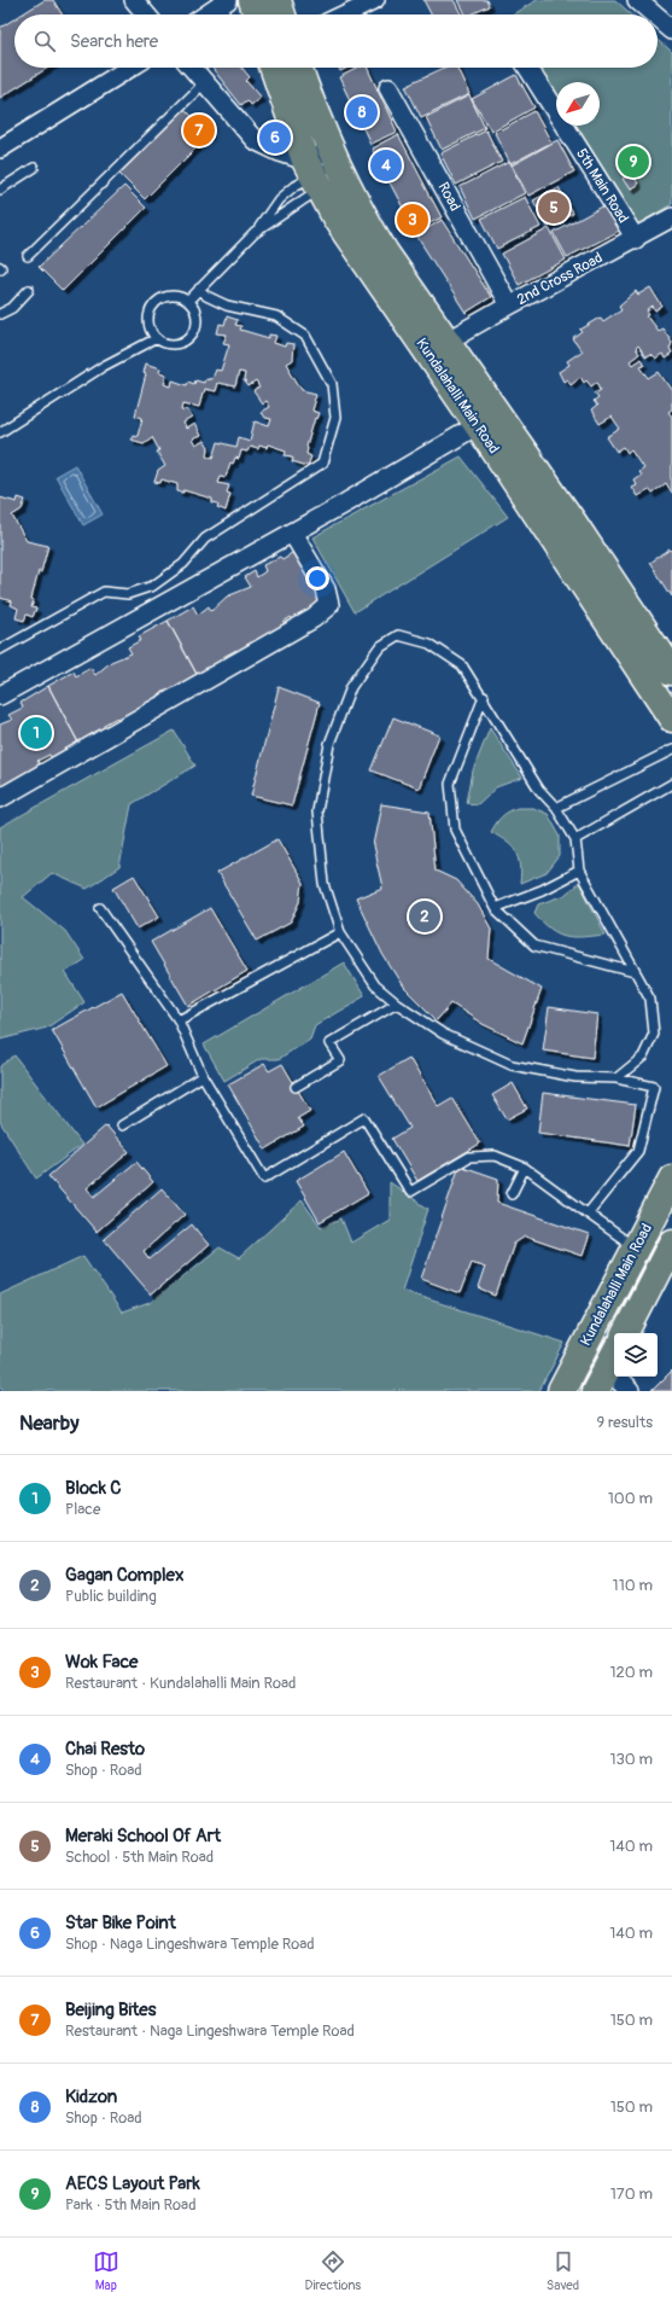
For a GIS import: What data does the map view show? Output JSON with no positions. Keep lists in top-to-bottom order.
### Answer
{
  "streets": {
    "main road": ["Kundalahalli Main Road"],
    "street": ["5th Main Road", "Road", "2nd Cross Road"]
  },
  "crossings": [
    ["5th Main Road", "2nd Cross Road"],
    ["Road", "2nd Cross Road"],
    ["2nd Cross Road", "Kundalahalli Main Road"]
  ],
  "north": "bottom left",
  "page": {
    "search": "Search here",
    "pins": [
      "8",
      "7",
      "6",
      "9",
      "4",
      "5",
      "3",
      "1",
      "2"
    ],
    "heading": ["Nearby", "9 results"],
    "list": [
      {
        "mark": "1",
        "name": "Block C",
        "note": "Place",
        "value": "100 m"
      },
      {
        "mark": "2",
        "name": "Gagan Complex",
        "note": "Public building",
        "value": "110 m"
      },
      {
        "mark": "3",
        "name": "Wok Face",
        "note": "Restaurant · Kundalahalli Main Road",
        "value": "120 m"
      },
      {
        "mark": "4",
        "name": "Chai Resto",
        "note": "Shop · Road",
        "value": "130 m"
      },
      {
        "mark": "5",
        "name": "Meraki School Of Art",
        "note": "School · 5th Main Road",
        "value": "140 m"
      },
      {
        "mark": "6",
        "name": "Star Bike Point",
        "note": "Shop · Naga Lingeshwara Temple Road",
        "value": "140 m"
      },
      {
        "mark": "7",
        "name": "Beijing Bites",
        "note": "Restaurant · Naga Lingeshwara Temple Road",
        "value": "150 m"
      },
      {
        "mark": "8",
        "name": "Kidzon",
        "note": "Shop · Road",
        "value": "150 m"
      },
      {
        "mark": "9",
        "name": "AECS Layout Park",
        "note": "Park · 5th Main Road",
        "value": "170 m"
      }
    ],
    "nav": ["Map", "Directions", "Saved"]
  }
}
